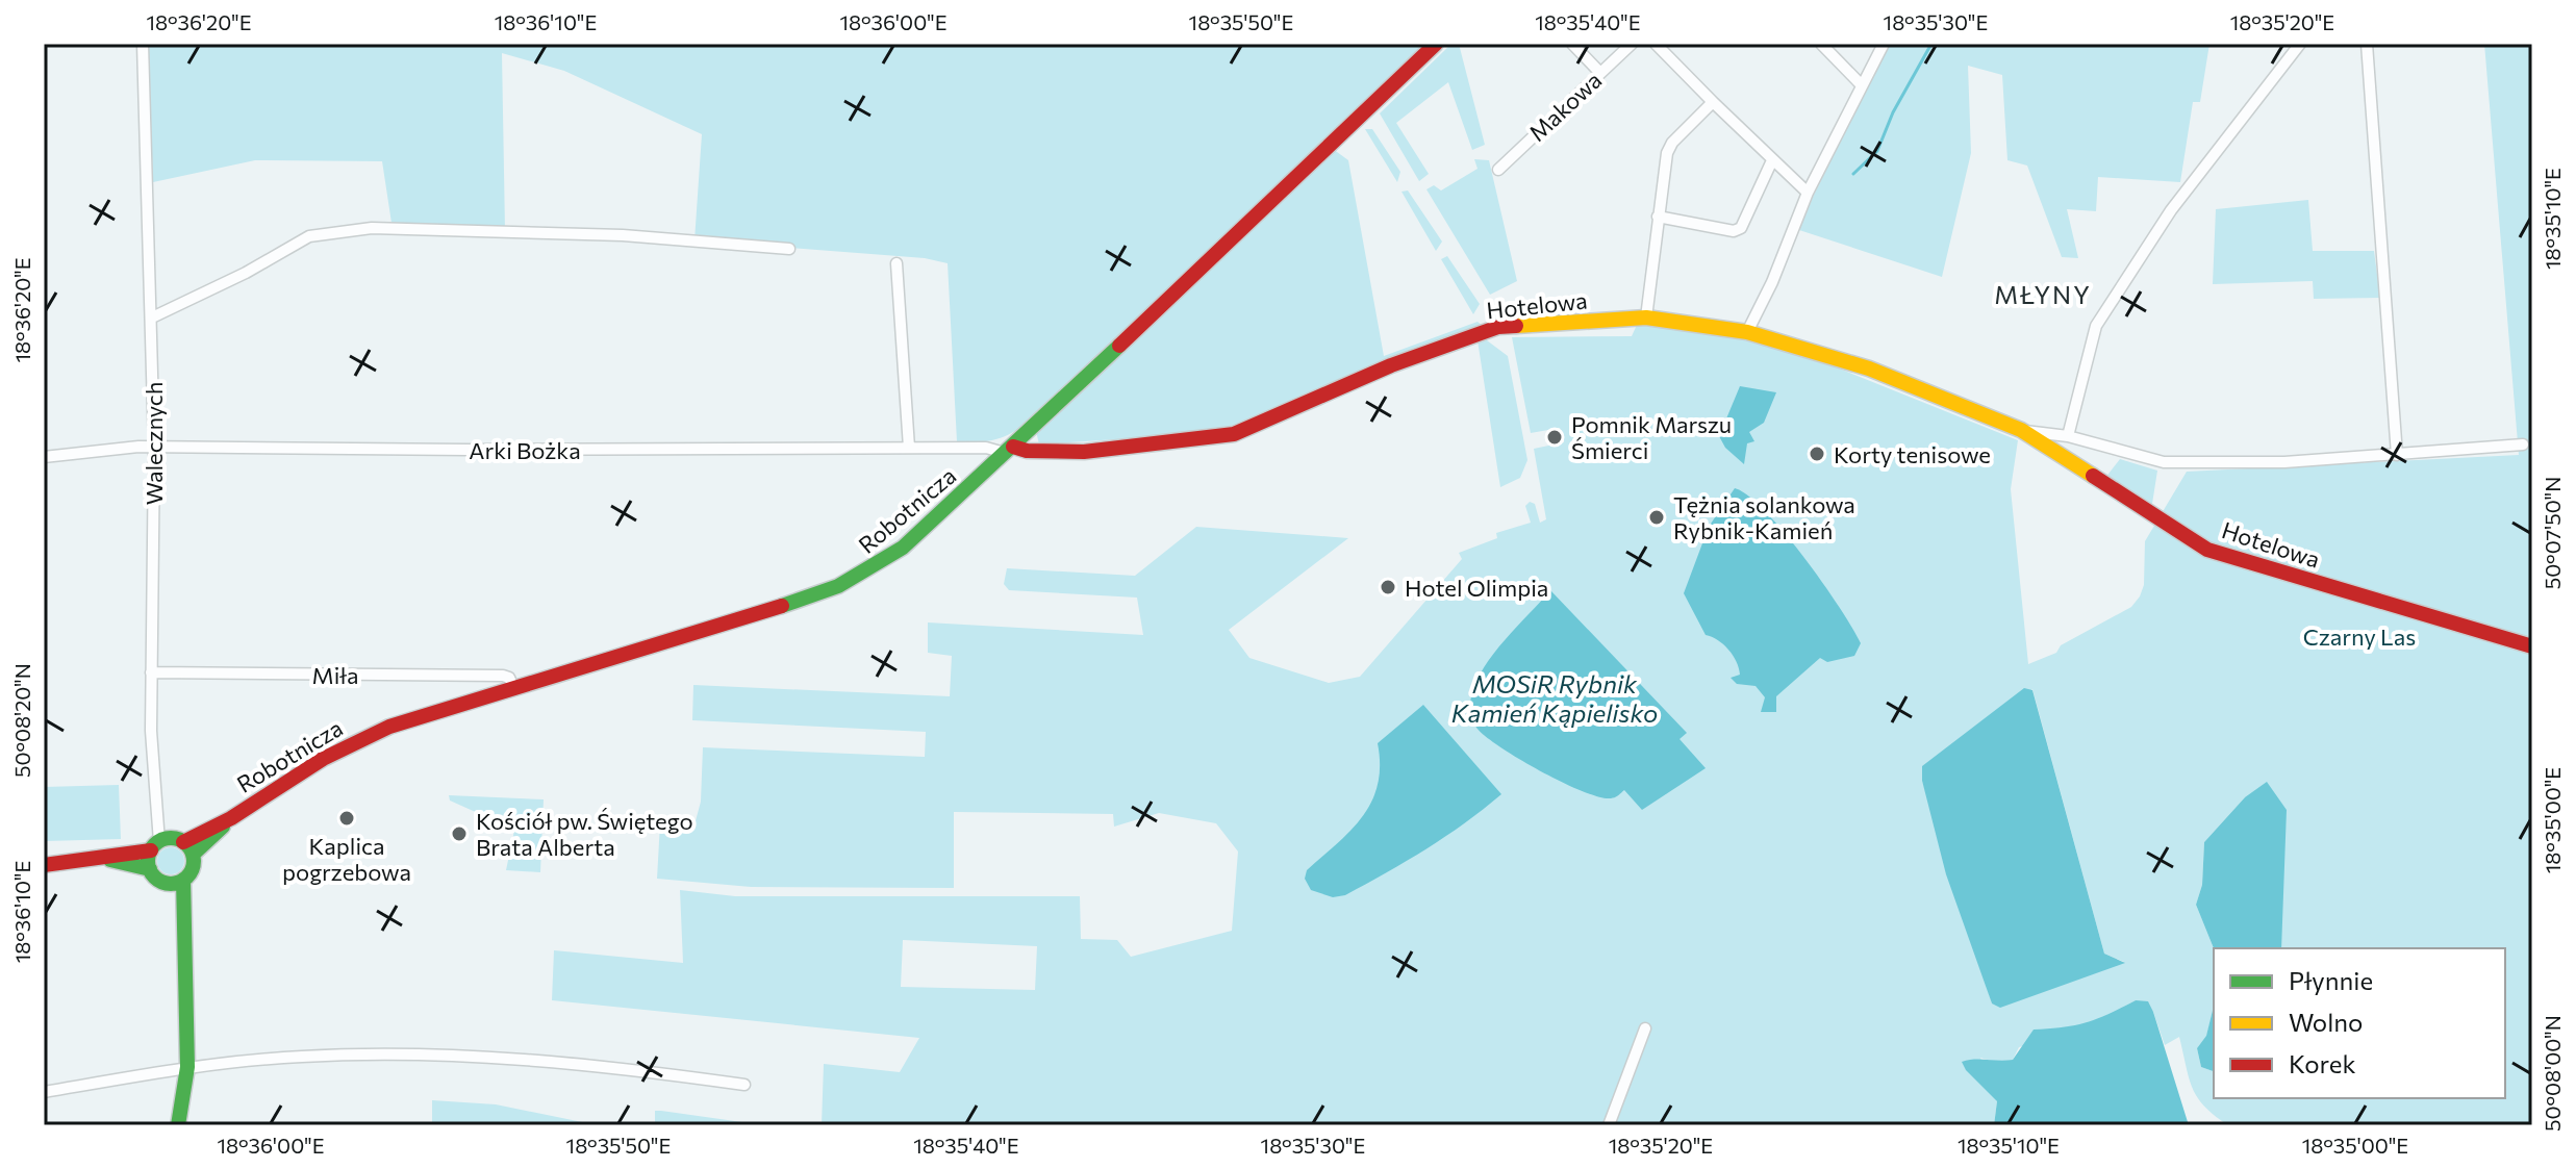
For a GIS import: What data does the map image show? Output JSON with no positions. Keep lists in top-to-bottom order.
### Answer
{
  "streets": {
    "street": [
      "Makowa",
      "Hotelowa",
      "Walecznych",
      "Arki Bożka",
      "Robotnicza",
      "Miła"
    ]
  },
  "crossings": [
    ["Hotelowa", "Arki Bożka"],
    ["Hotelowa", "Robotnicza"],
    ["Walecznych", "Arki Bożka"],
    ["Walecznych", "Robotnicza"],
    ["Walecznych", "Miła"],
    ["Arki Bożka", "Robotnicza"],
    ["Robotnicza", "Miła"]
  ],
  "districts": ["MŁYNY"],
  "water": ["MOSiR Rybnik Kamień Kąpielisko"],
  "parks": ["Czarny Las"],
  "places": [
    "Pomnik Marszu Śmierci",
    "Korty tenisowe",
    "Tężnia solankowa Rybnik-Kamień",
    "Hotel Olimpia",
    "Kaplica pogrzebowa",
    "Kościół pw. Świętego Brata Alberta"
  ],
  "legend": ["Płynnie", "Wolno", "Korek"],
  "coordinates": [
    "18°36'20\"E",
    "18°36'10\"E",
    "18°36'00\"E",
    "18°35'50\"E",
    "18°35'40\"E",
    "18°35'30\"E",
    "18°35'20\"E",
    "18°35'10\"E",
    "50°07'50\"N",
    "50°08'20\"N",
    "18°35'00\"E",
    "50°08'00\"N"
  ]
}
